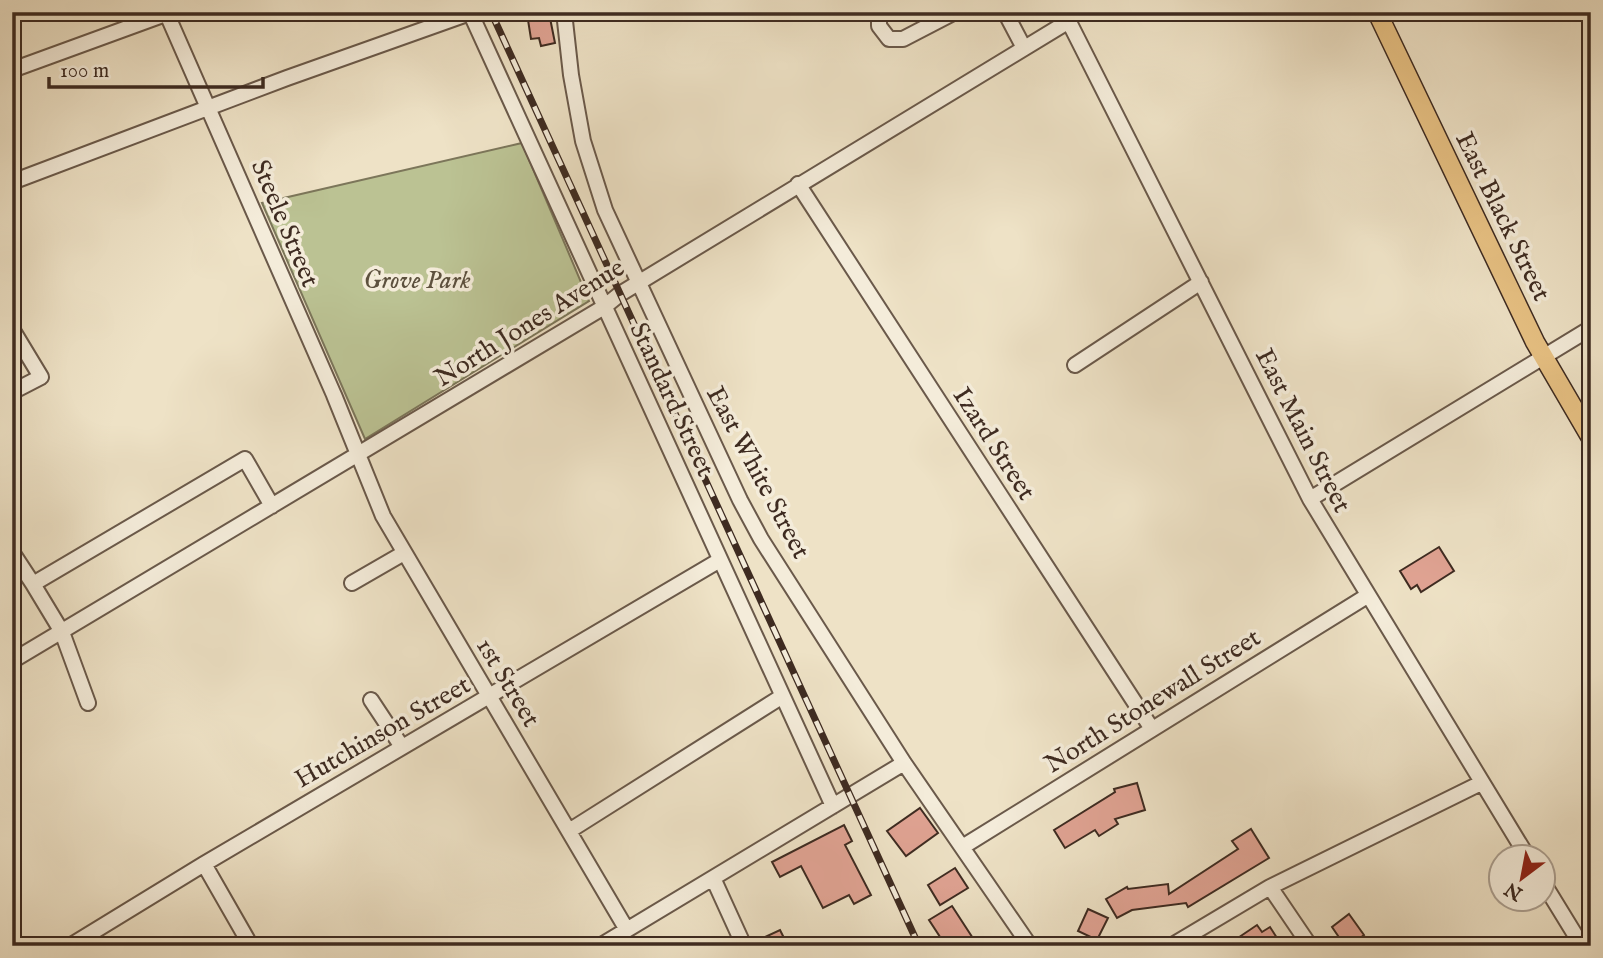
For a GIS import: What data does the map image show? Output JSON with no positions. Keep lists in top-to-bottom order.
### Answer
{
  "streets": {
    "main road": ["East Black Street"],
    "street": [
      "Steele Street",
      "North Jones Avenue",
      "Standard Street",
      "East Main Street",
      "Izard Street",
      "East White Street",
      "1st Street",
      "North Stonewall Street",
      "Hutchinson Street"
    ]
  },
  "crossings": [
    ["Steele Street", "North Jones Avenue"],
    ["Steele Street", "1st Street"],
    ["North Jones Avenue", "Standard Street"],
    ["North Jones Avenue", "East Main Street"],
    ["North Jones Avenue", "Izard Street"],
    ["North Jones Avenue", "East White Street"],
    ["North Jones Avenue", "1st Street"],
    ["Standard Street", "Hutchinson Street"],
    ["East Main Street", "North Stonewall Street"],
    ["Izard Street", "North Stonewall Street"],
    ["East White Street", "North Stonewall Street"],
    ["1st Street", "Hutchinson Street"]
  ],
  "parks": ["Grove Park"],
  "scale_bar": "100 m",
  "north": "bottom left"
}
